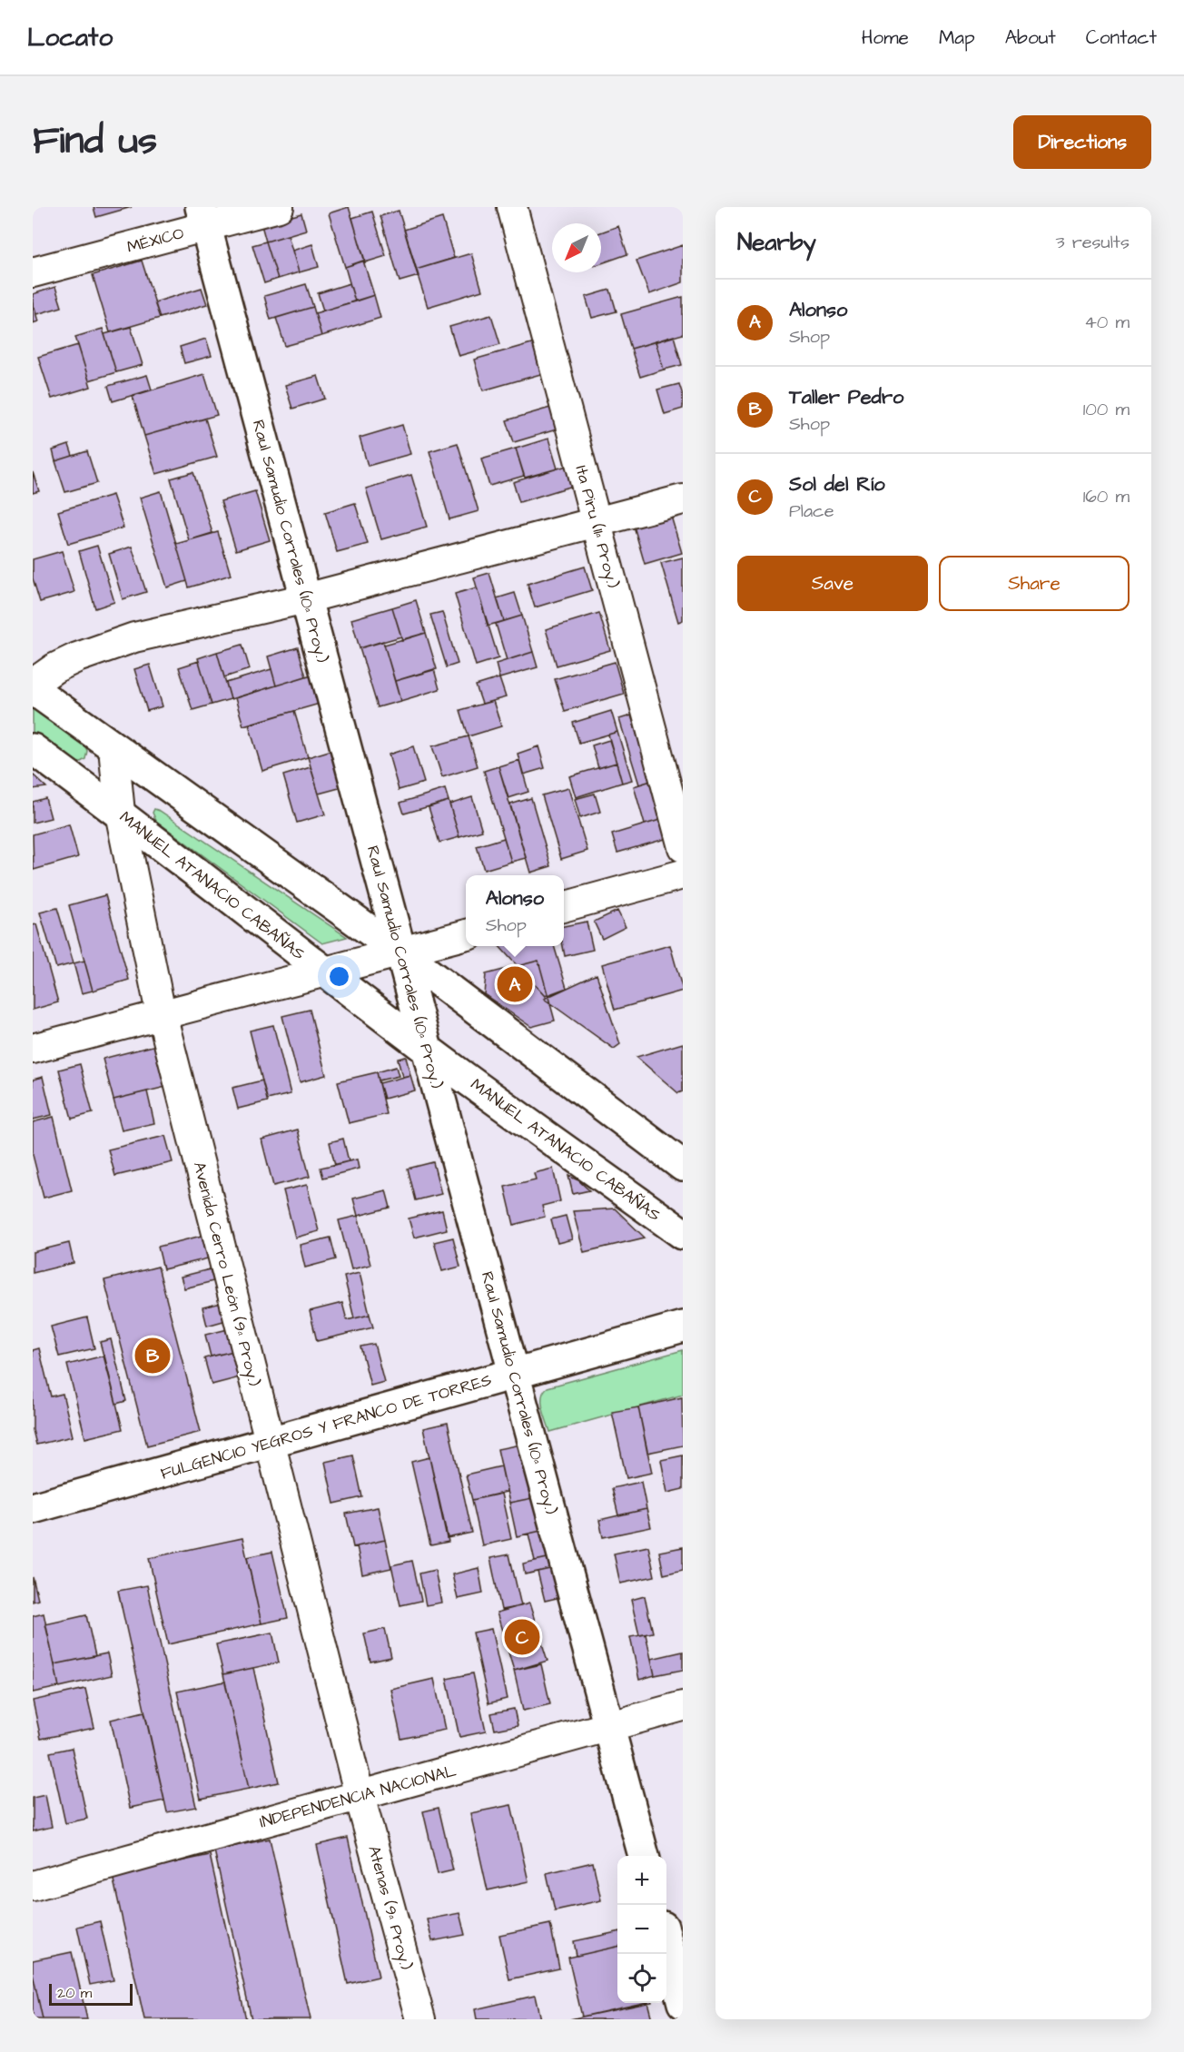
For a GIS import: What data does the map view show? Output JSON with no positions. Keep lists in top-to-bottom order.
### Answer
{
  "streets": {
    "street": [
      "MÉXICO",
      "Ita Piru (11ª Proy.)",
      "Raul Samudio Corrales (10ª Proy.)",
      "MANUEL ATANACIO CABAÑAS",
      "Avenida Cerro León (9ª Proy.)",
      "FULGENCIO YEGROS Y FRANCO DE TORRES",
      "INDEPENDENCIA NACIONAL",
      "Atenas (9ª Proy.)"
    ]
  },
  "crossings": [
    ["MÉXICO", "Raul Samudio Corrales (10ª Proy.)"],
    ["Raul Samudio Corrales (10ª Proy.)", "MANUEL ATANACIO CABAÑAS"],
    ["Raul Samudio Corrales (10ª Proy.)", "FULGENCIO YEGROS Y FRANCO DE TORRES"],
    ["Raul Samudio Corrales (10ª Proy.)", "INDEPENDENCIA NACIONAL"],
    ["MANUEL ATANACIO CABAÑAS", "Avenida Cerro León (9ª Proy.)"],
    ["Avenida Cerro León (9ª Proy.)", "FULGENCIO YEGROS Y FRANCO DE TORRES"],
    ["Avenida Cerro León (9ª Proy.)", "INDEPENDENCIA NACIONAL"],
    ["Avenida Cerro León (9ª Proy.)", "Atenas (9ª Proy.)"],
    ["INDEPENDENCIA NACIONAL", "Atenas (9ª Proy.)"]
  ],
  "scale_bar": "20 m",
  "north": "bottom left",
  "page": {
    "header": "Locato",
    "nav": [
      "Home",
      "Map",
      "About",
      "Contact"
    ],
    "title": "Find us",
    "buttons": [
      "Directions",
      ["Save", "Share"]
    ],
    "heading": ["Nearby", "3 results"],
    "list": [
      {
        "mark": "A",
        "name": "Alonso",
        "note": "Shop",
        "value": "40 m"
      },
      {
        "mark": "B",
        "name": "Taller Pedro",
        "note": "Shop",
        "value": "100 m"
      },
      {
        "mark": "C",
        "name": "Sol del Río",
        "note": "Place",
        "value": "160 m"
      }
    ],
    "popup": ["Alonso", "Shop"],
    "pins": ["A", "B", "C"],
    "map_buttons": ["+", "−"],
    "scale": "20 m"
  }
}
